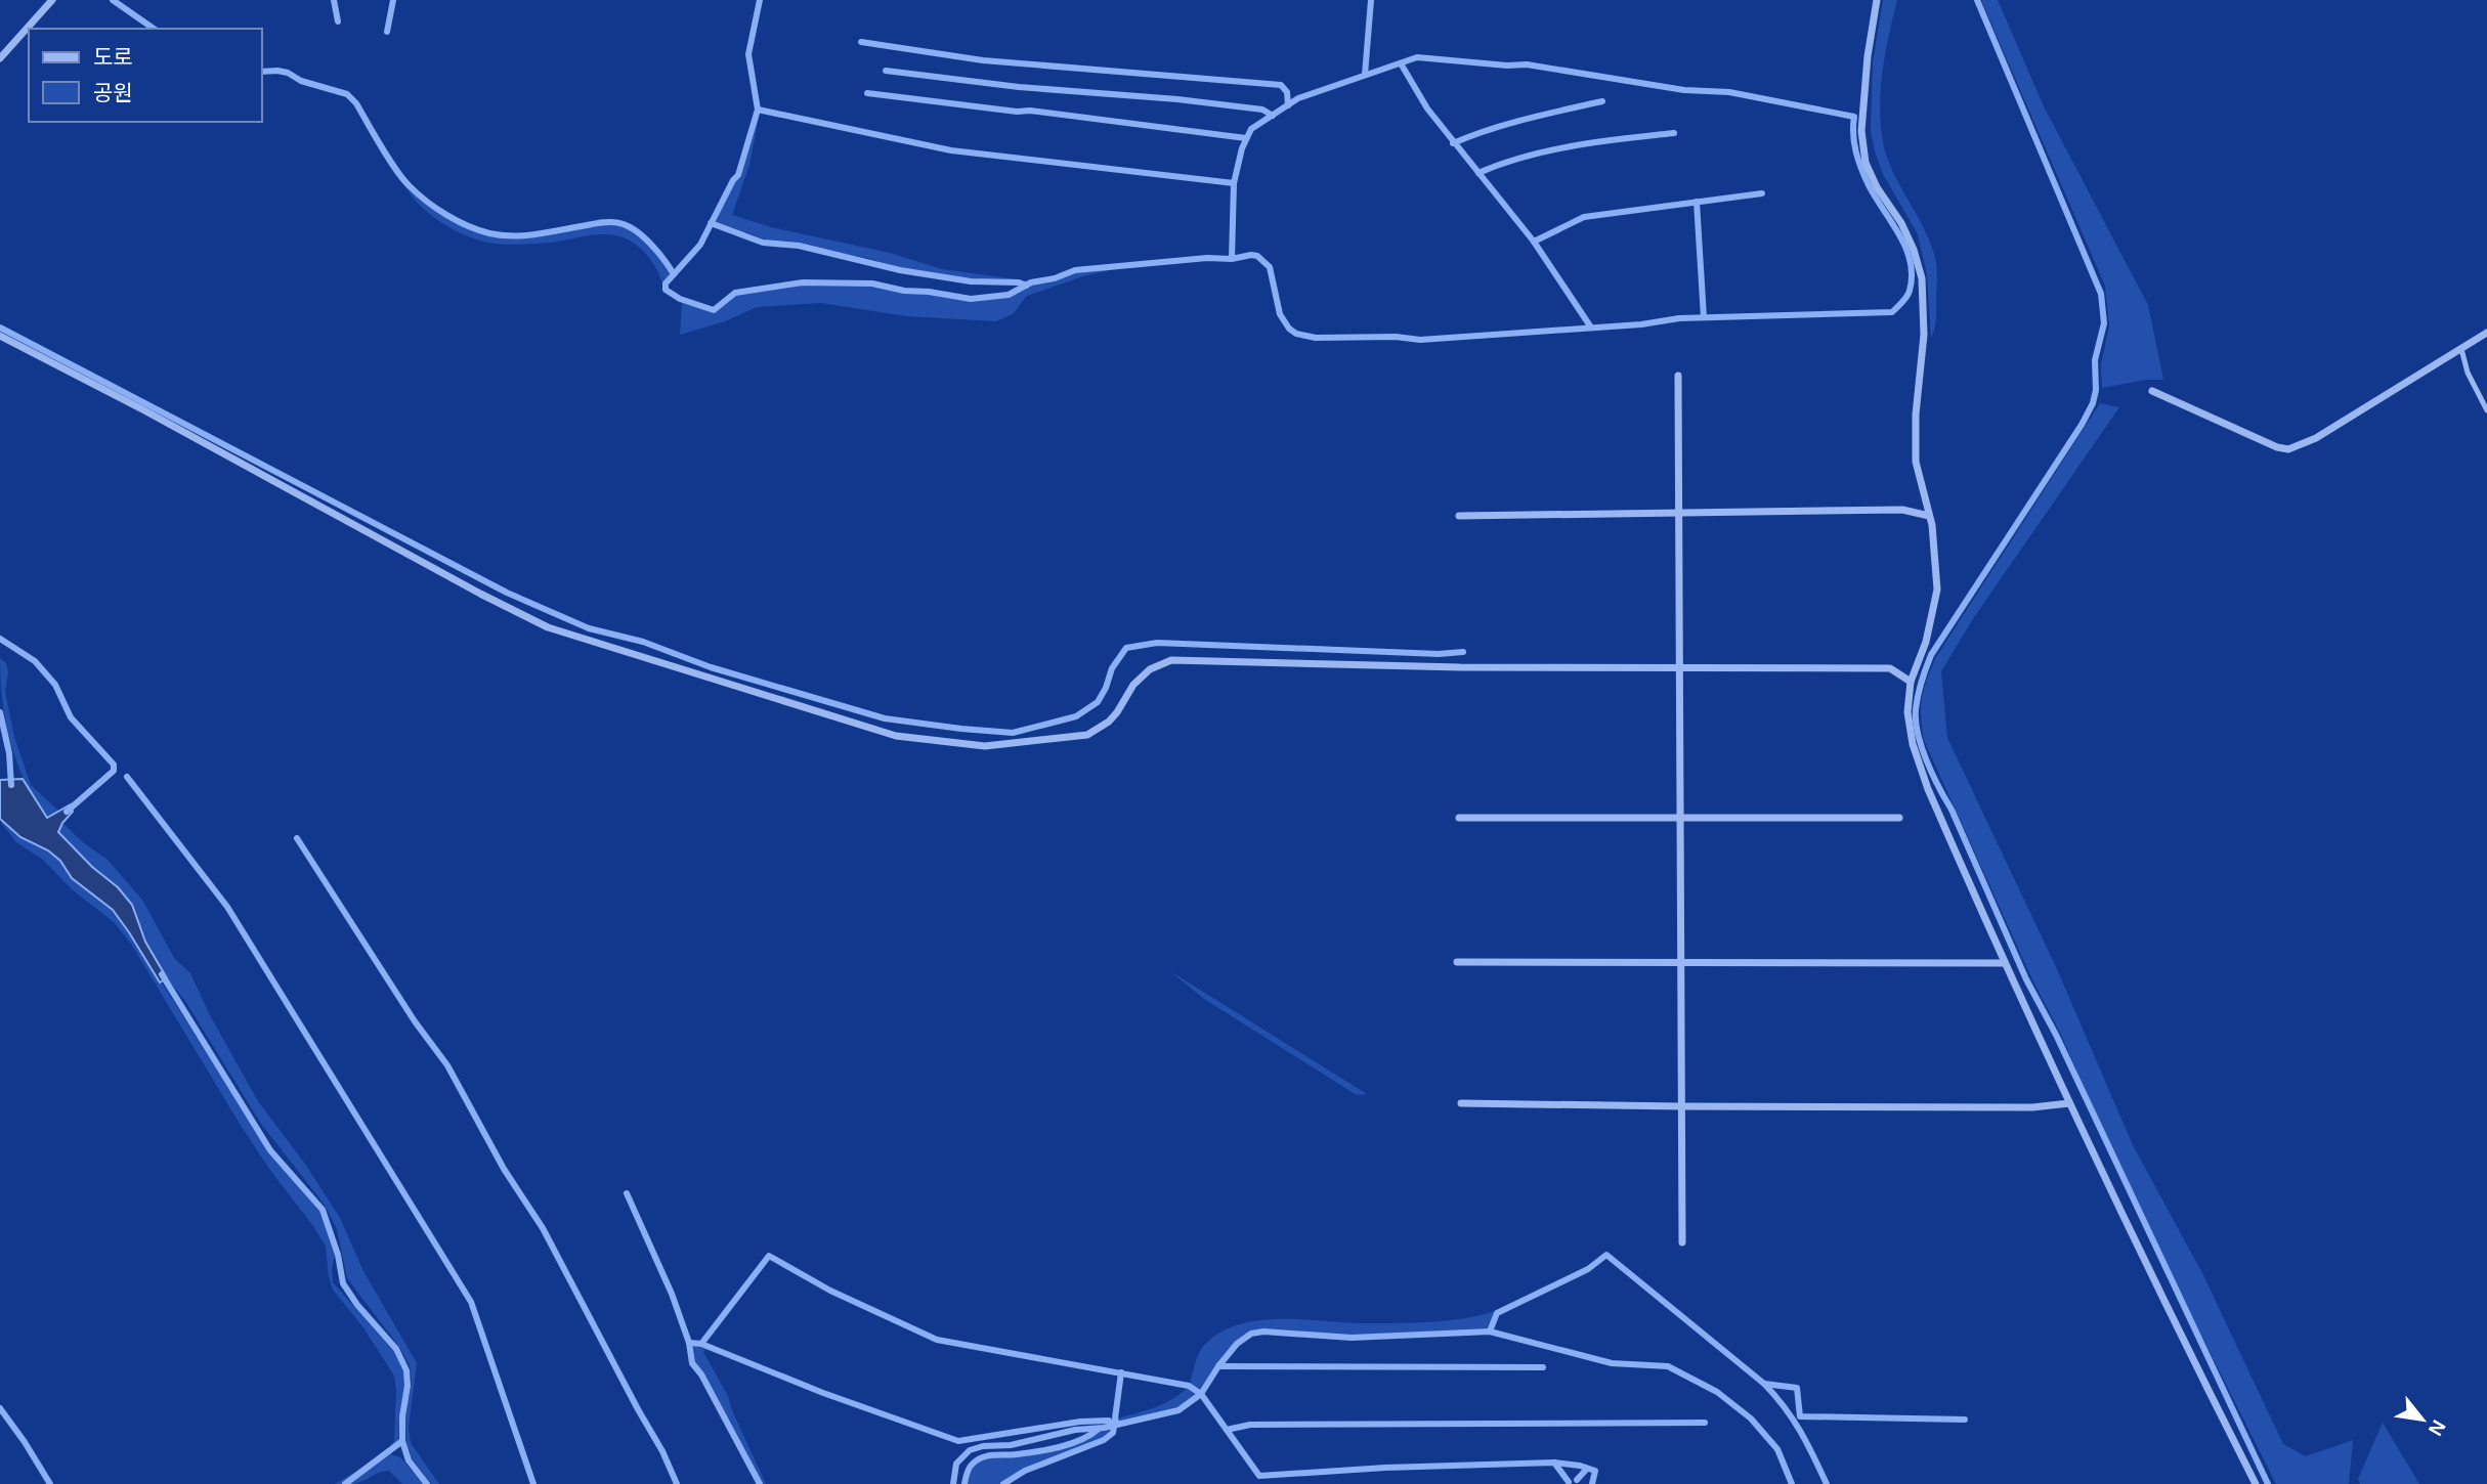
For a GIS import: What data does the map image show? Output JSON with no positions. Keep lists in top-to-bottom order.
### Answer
{
  "legend": ["도로", "공원"],
  "north": "bottom right"
}
